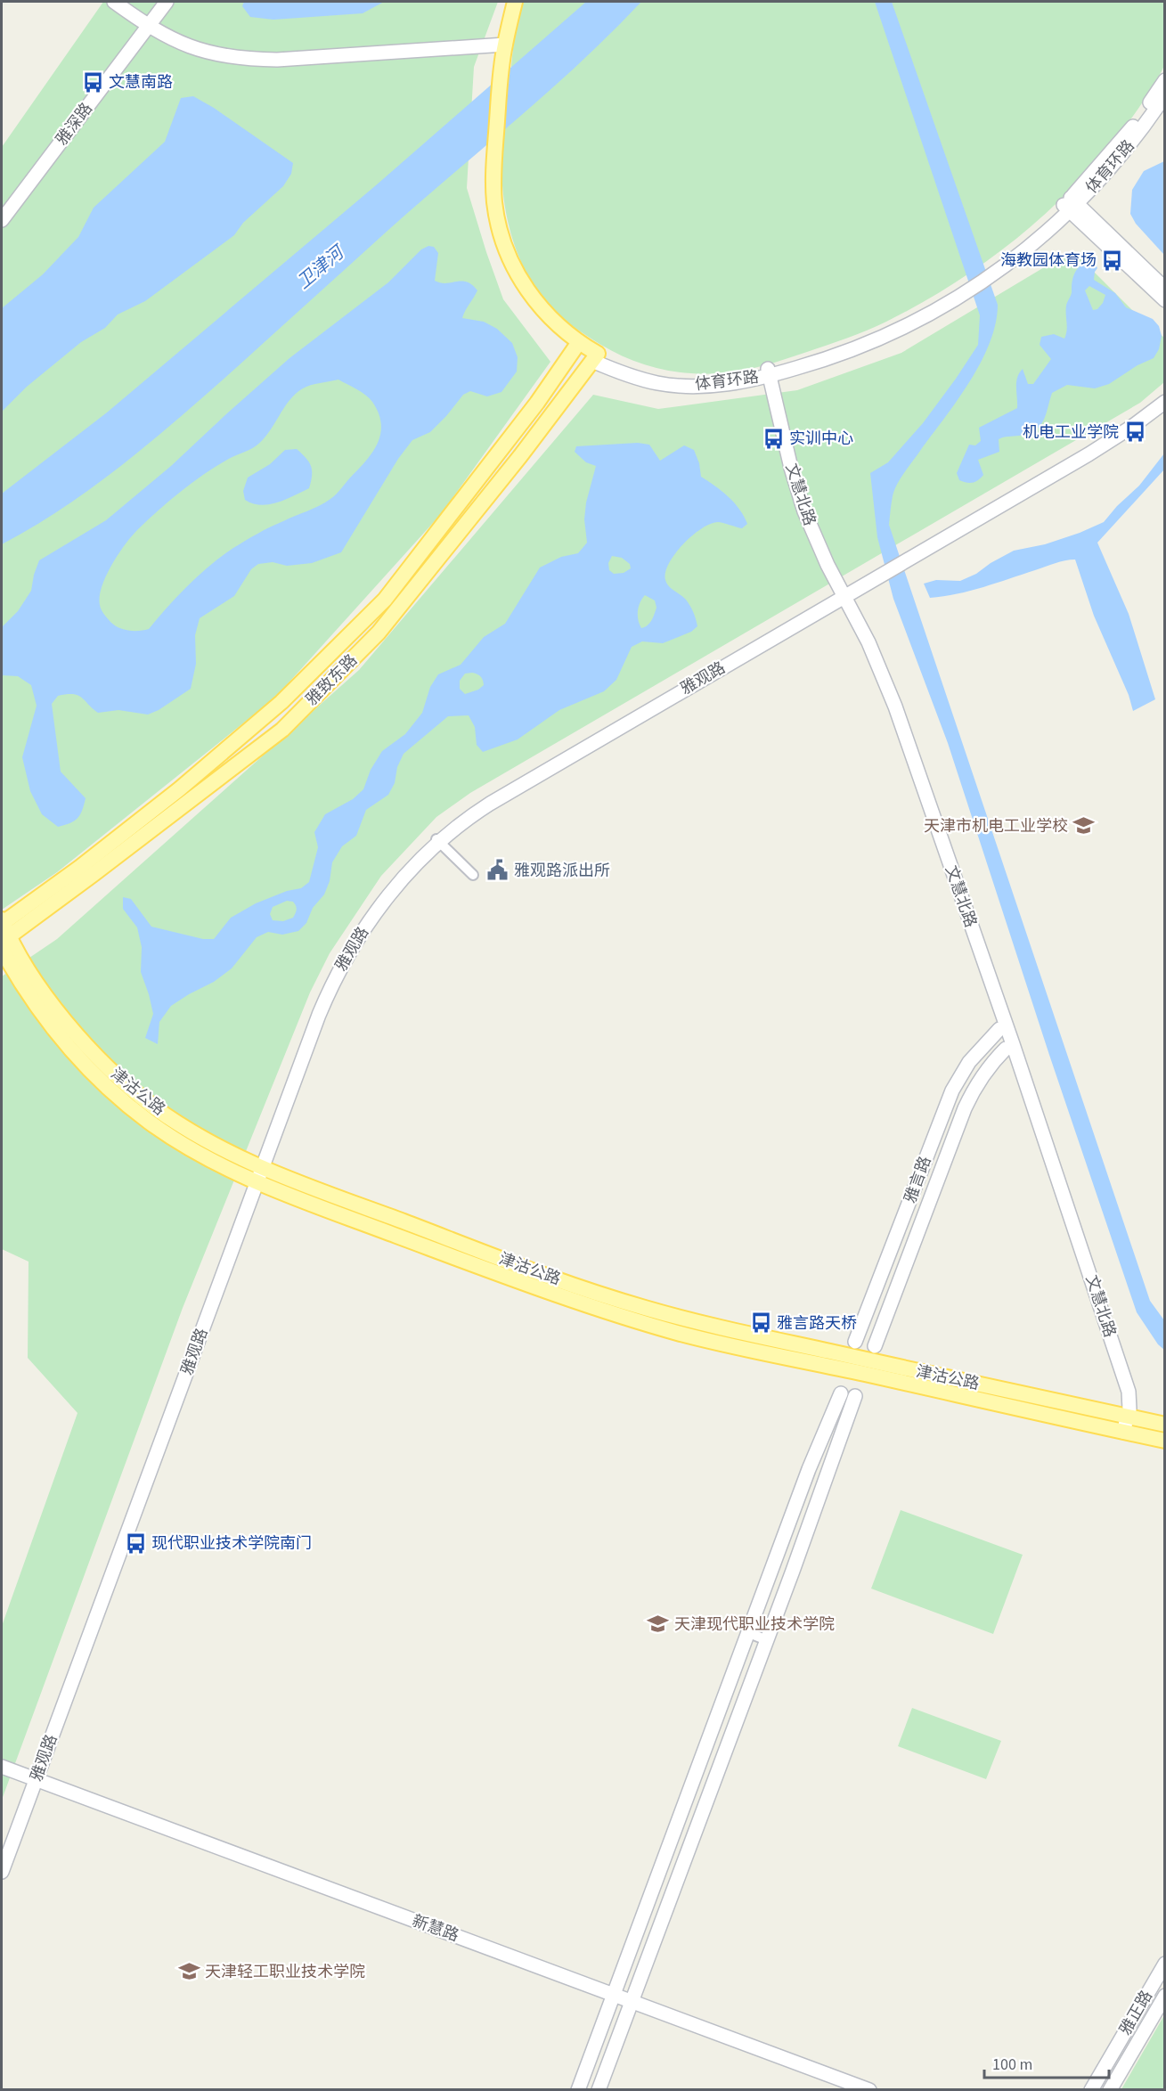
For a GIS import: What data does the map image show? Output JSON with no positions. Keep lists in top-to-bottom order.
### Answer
{
  "streets": {
    "main road": [
      "雅深路",
      "体育环路",
      "文慧北路",
      "雅观路",
      "雅致东路",
      "津沽公路",
      "雅言路",
      "新慧路",
      "雅正路"
    ]
  },
  "crossings": [
    ["体育环路", "文慧北路"],
    ["体育环路", "雅致东路"],
    ["文慧北路", "雅观路"],
    ["文慧北路", "津沽公路"],
    ["文慧北路", "雅言路"],
    ["雅观路", "津沽公路"],
    ["雅观路", "新慧路"],
    ["雅致东路", "津沽公路"]
  ],
  "water": ["卫津河"],
  "places": {
    "bus stop": [
      "文慧南路",
      "海教园体育场",
      "机电工业学院",
      "实训中心",
      "雅言路天桥",
      "现代职业技术学院南门"
    ],
    "school or university": ["天津市机电工业学校", "天津现代职业技术学院", "天津轻工职业技术学院"],
    "public building": ["雅观路派出所"]
  },
  "scale_bar": "100 m"
}
